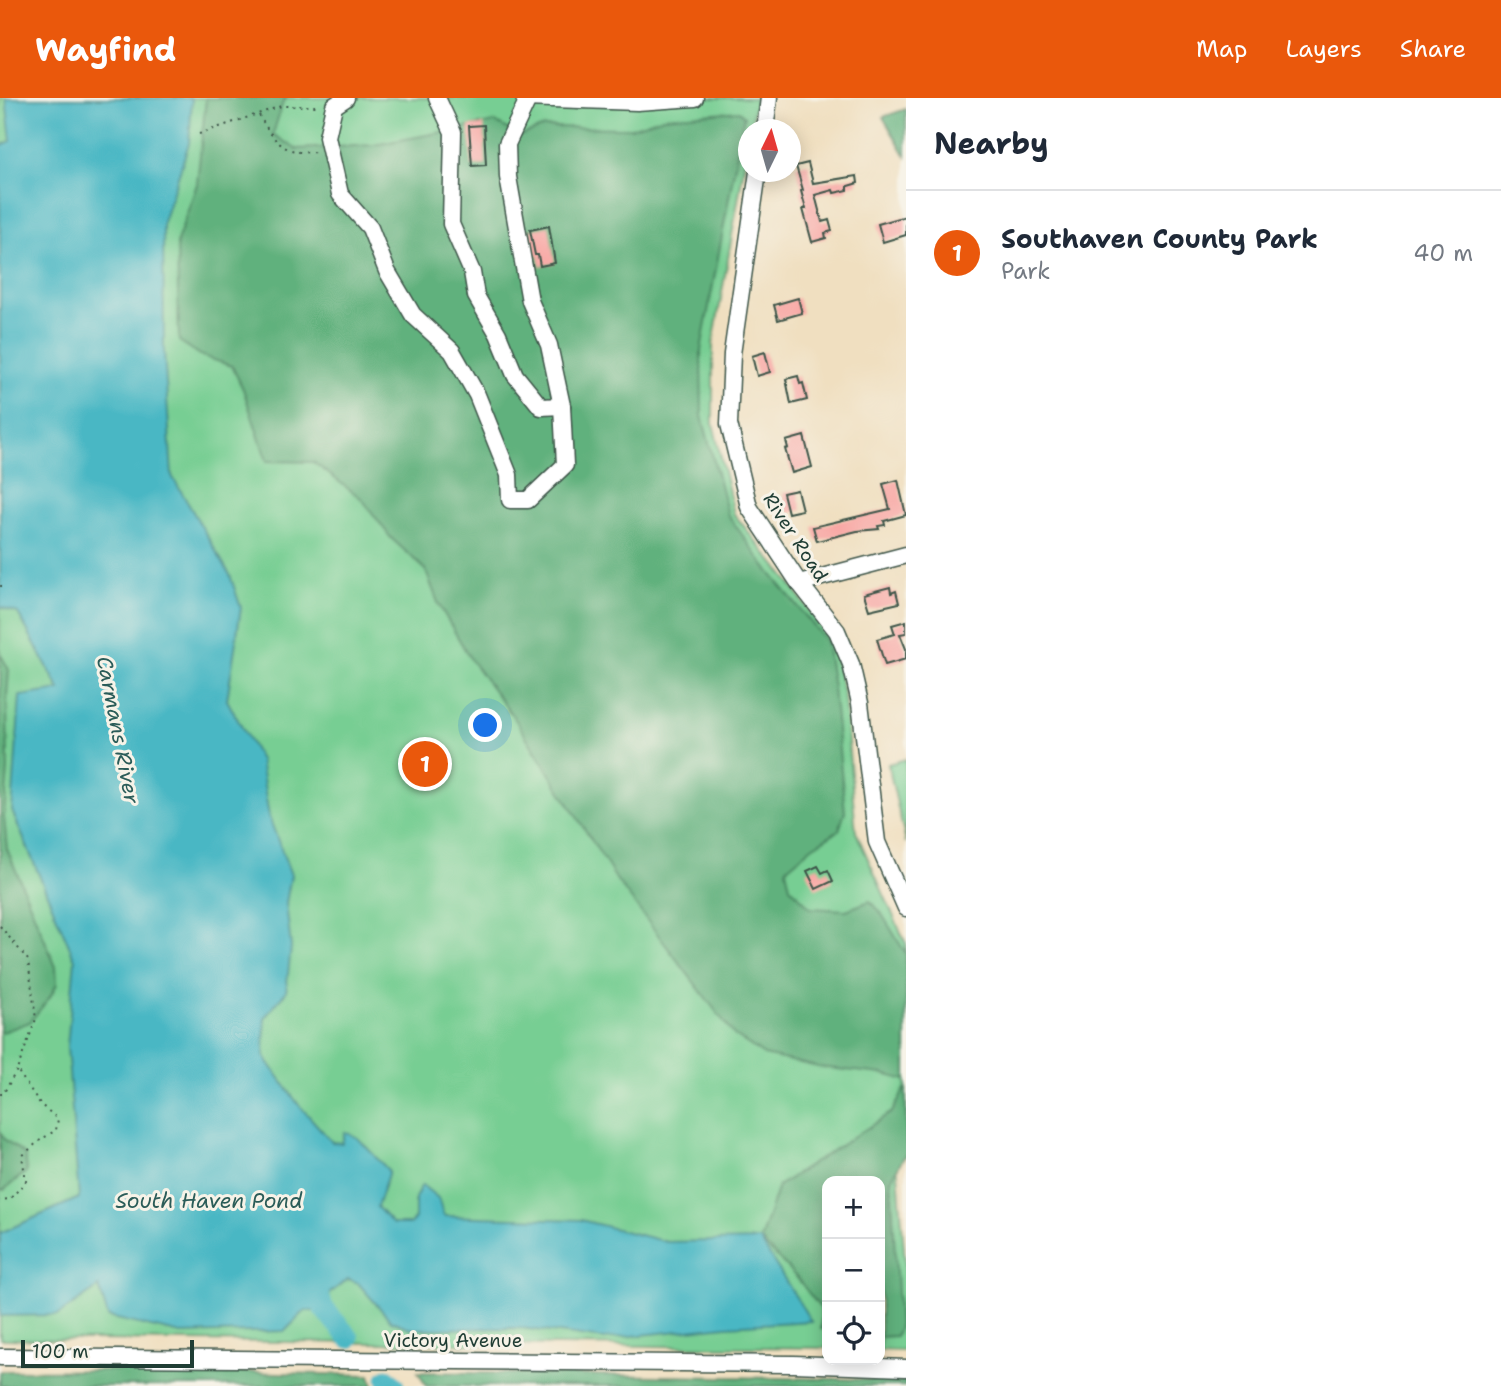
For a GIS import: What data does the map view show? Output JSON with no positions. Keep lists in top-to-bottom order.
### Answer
{
  "streets": {
    "street": ["River Road", "Victory Avenue"]
  },
  "water": ["Carmans River", "South Haven Pond"],
  "scale_bar": "100 m",
  "north": "top",
  "page": {
    "header": "Wayfind",
    "nav": ["Map", "Layers", "Share"],
    "heading": "Nearby",
    "list": [
      {
        "mark": "1",
        "name": "Southaven County Park",
        "note": "Park",
        "value": "40 m"
      }
    ],
    "pins": "1",
    "map_buttons": ["+", "−"],
    "scale": "100 m"
  }
}
